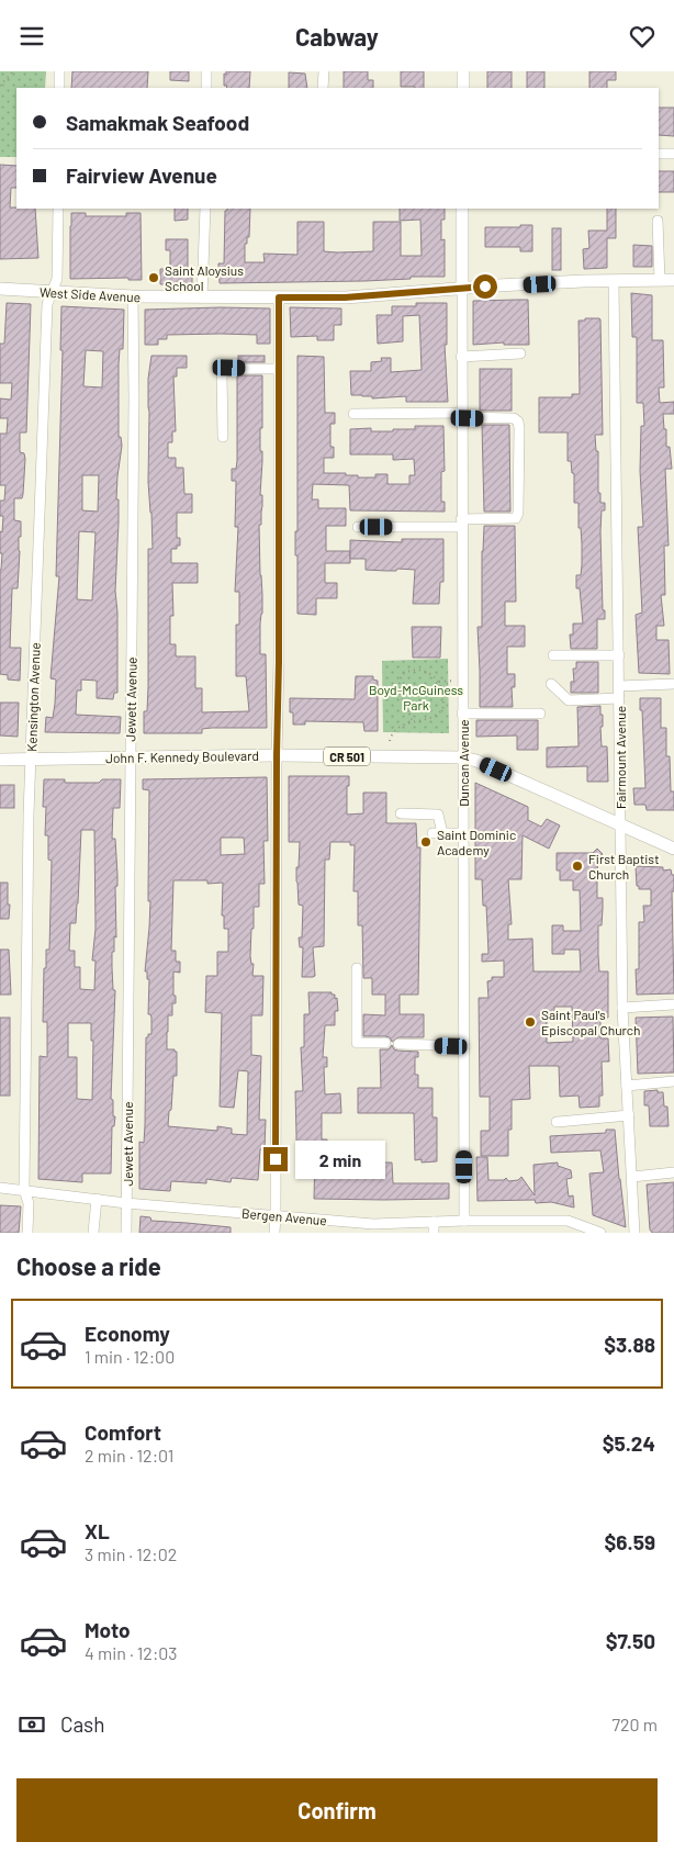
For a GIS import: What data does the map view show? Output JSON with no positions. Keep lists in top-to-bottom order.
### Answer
{
  "streets": {
    "main road": [
      "West Side Avenue",
      "John F. Kennedy Boulevard",
      "CR 501",
      "Duncan Avenue"
    ],
    "street": [
      "Kensington Avenue",
      "Jewett Avenue",
      "Fairmount Avenue",
      "Bergen Avenue"
    ]
  },
  "crossings": [
    ["West Side Avenue", "Kensington Avenue"],
    ["West Side Avenue", "Jewett Avenue"],
    ["West Side Avenue", "Fairmount Avenue"],
    ["West Side Avenue", "Duncan Avenue"],
    ["Kensington Avenue", "John F. Kennedy Boulevard"],
    ["Kensington Avenue", "Bergen Avenue"],
    ["Jewett Avenue", "John F. Kennedy Boulevard"],
    ["Jewett Avenue", "Bergen Avenue"],
    ["John F. Kennedy Boulevard", "Fairmount Avenue"],
    ["John F. Kennedy Boulevard", "Duncan Avenue"],
    ["Duncan Avenue", "Bergen Avenue"]
  ],
  "parks": ["Boyd-McGuiness Park"],
  "places": [
    "Saint Aloysius School",
    "Saint Dominic Academy",
    "First Baptist Church",
    "Saint Paul's Episcopal Church"
  ],
  "page": {
    "header": "Cabway",
    "banner": ["Samakmak Seafood", "Fairview Avenue"],
    "bubble": "2 min",
    "heading": "Choose a ride",
    "list": [
      {
        "name": "Economy",
        "note": "1 min · 12:00",
        "value": "$3.88"
      },
      {
        "name": "Comfort",
        "note": "2 min · 12:01",
        "value": "$5.24"
      },
      {
        "name": "XL",
        "note": "3 min · 12:02",
        "value": "$6.59"
      },
      {
        "name": "Moto",
        "note": "4 min · 12:03",
        "value": "$7.50"
      }
    ],
    "pay": ["Cash", "720 m"],
    "buttons": "Confirm"
  }
}
